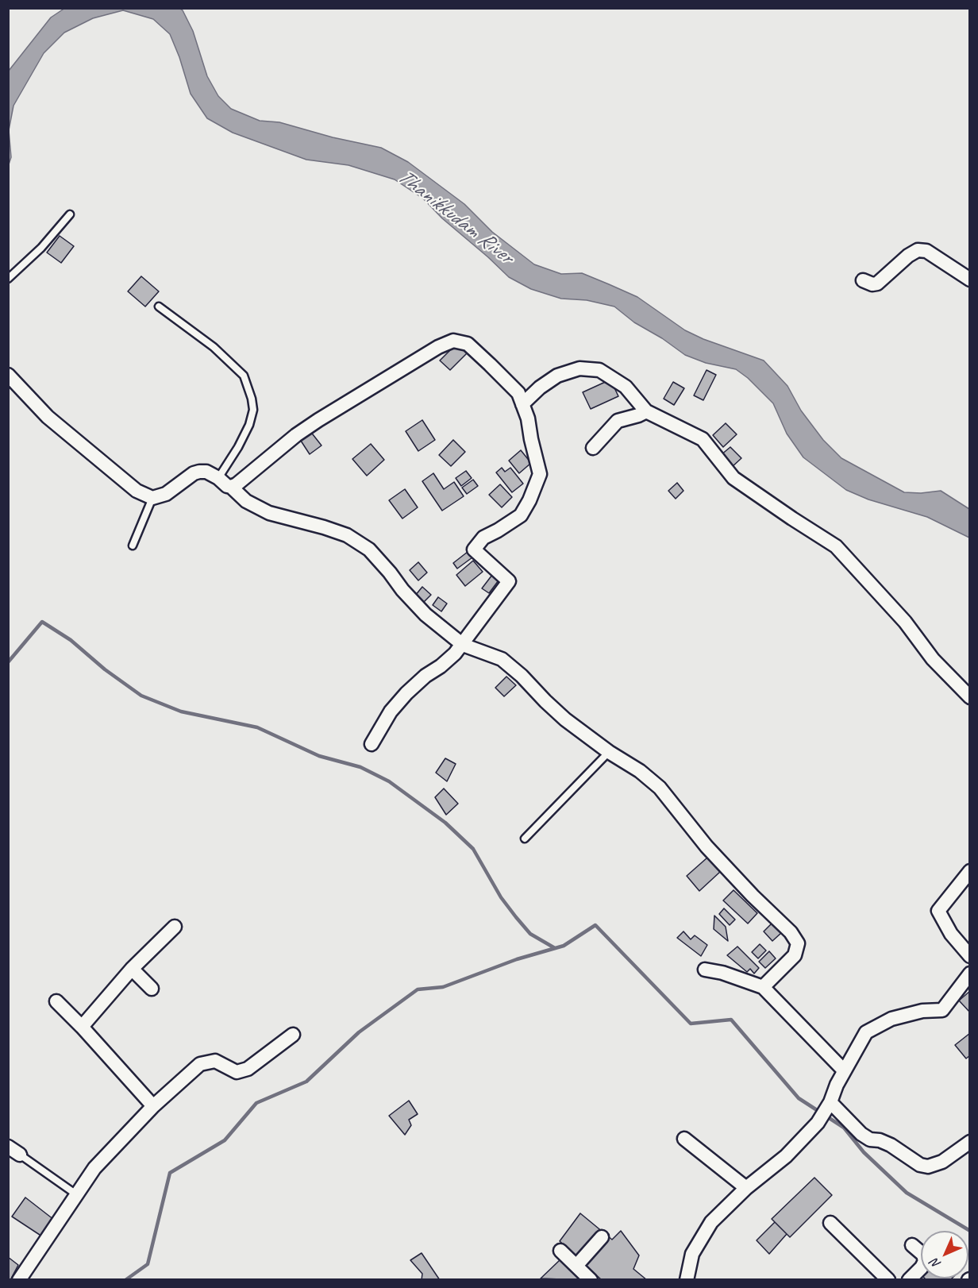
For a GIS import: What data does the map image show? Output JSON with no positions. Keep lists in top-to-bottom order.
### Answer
{
  "water": ["Thanikkudam River"],
  "north": "bottom left"
}
